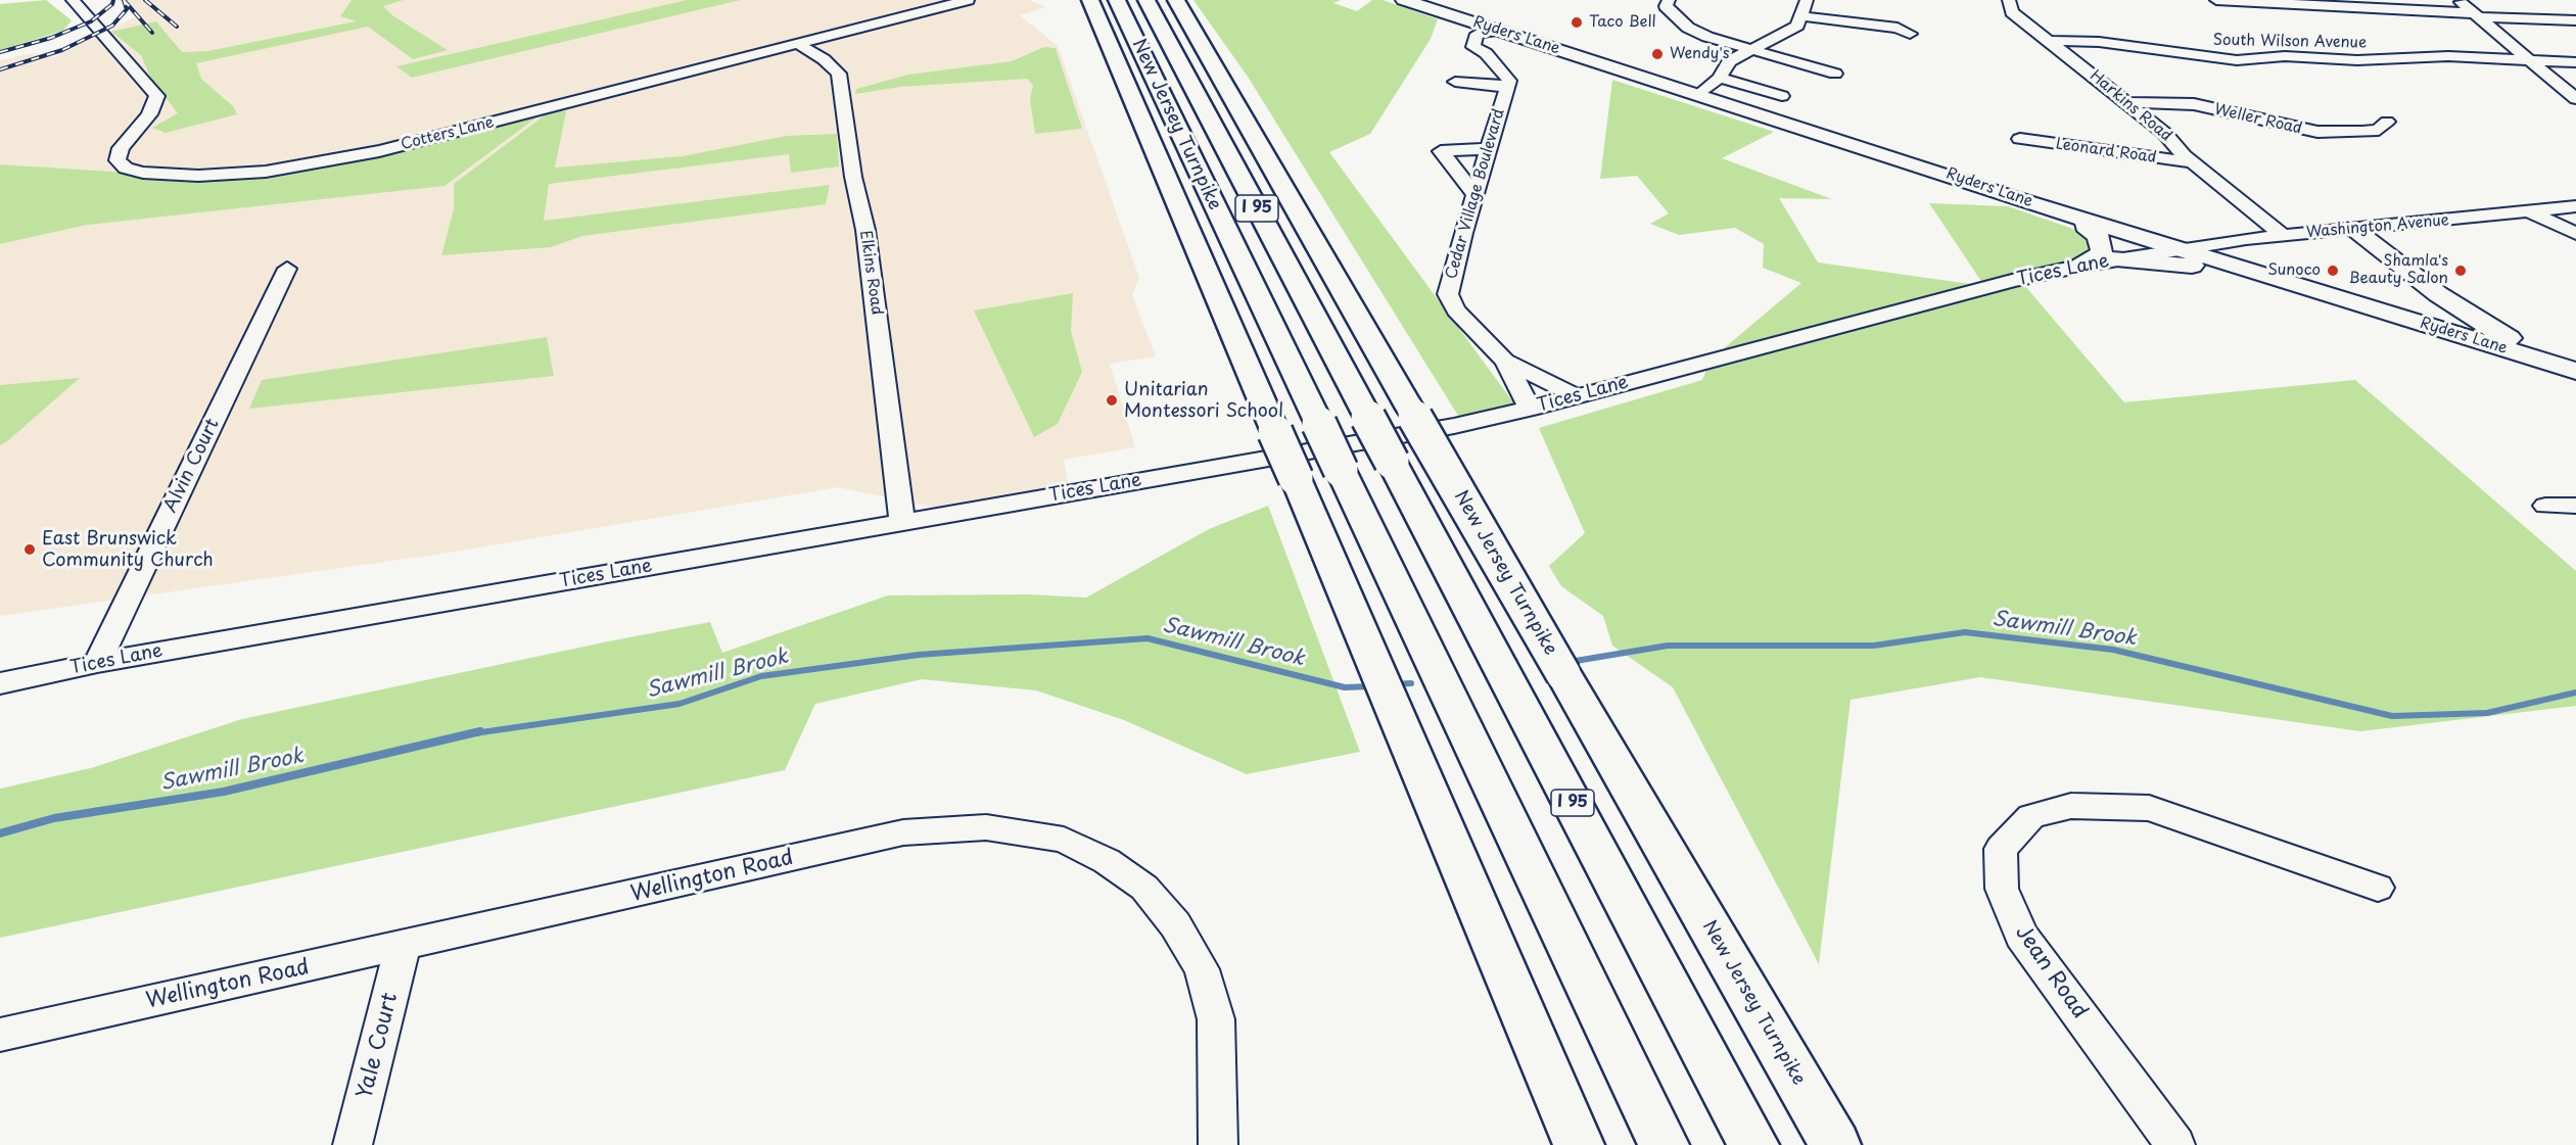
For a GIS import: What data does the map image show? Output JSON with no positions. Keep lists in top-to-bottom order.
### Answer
{
  "streets": {
    "highway": ["New Jersey Turnpike", "I 95"],
    "main road": ["Ryders Lane"],
    "street": [
      "South Wilson Avenue",
      "Harkins Road",
      "Weller Road",
      "Cotters Lane",
      "Leonard Road",
      "Cedar Village Boulevard",
      "Washington Avenue",
      "Tices Lane",
      "Elkins Road",
      "Alvin Court",
      "Wellington Road",
      "Jean Road",
      "Yale Court"
    ]
  },
  "crossings": [
    ["Ryders Lane", "Cedar Village Boulevard"],
    ["Ryders Lane", "Washington Avenue"],
    ["Ryders Lane", "Tices Lane"],
    ["South Wilson Avenue", "Harkins Road"],
    ["Harkins Road", "Weller Road"],
    ["Harkins Road", "Leonard Road"],
    ["Harkins Road", "Washington Avenue"],
    ["Cotters Lane", "Elkins Road"],
    ["Cedar Village Boulevard", "Tices Lane"],
    ["Washington Avenue", "Tices Lane"],
    ["Tices Lane", "Elkins Road"],
    ["Tices Lane", "Alvin Court"],
    ["Wellington Road", "Yale Court"]
  ],
  "water": ["Sawmill Brook"],
  "places": [
    "Taco Bell",
    "Wendy's",
    "Sunoco",
    "Shamla's Beauty Salon",
    "Unitarian Montessori School",
    "East Brunswick Community Church"
  ]
}
